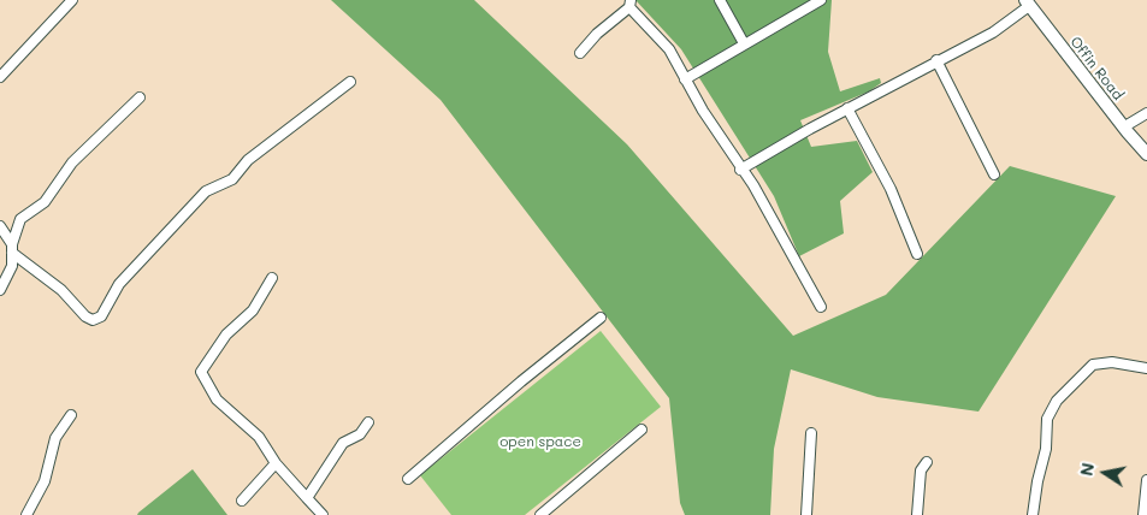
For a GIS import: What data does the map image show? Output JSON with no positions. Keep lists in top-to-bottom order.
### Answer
{
  "streets": {
    "street": ["Offin Road"]
  },
  "parks": ["open space"],
  "north": "left"
}
